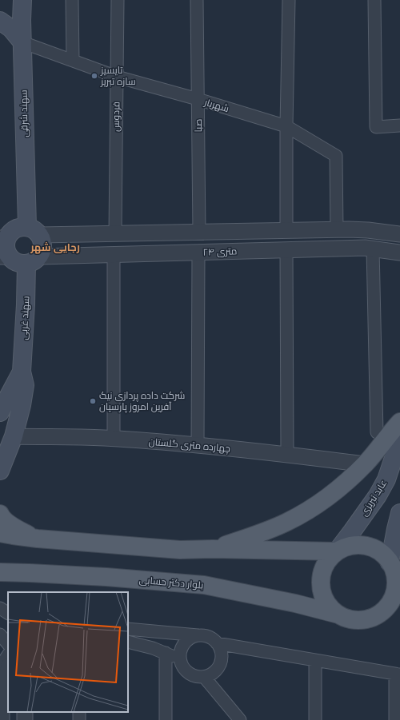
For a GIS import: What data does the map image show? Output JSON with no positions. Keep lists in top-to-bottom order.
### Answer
{
  "streets": {
    "main road": [
      "سهند شرقی",
      "سهند غربی",
      "عابد تبریزی",
      "بلوار دکتر حسابی"
    ],
    "street": [
      "شهریار",
      "فردوس",
      "صبا",
      "۲۴ متری",
      "چهارده متری گلستان"
    ]
  },
  "crossings": [
    ["شهریار", "سهند شرقی"],
    ["شهریار", "فردوس"],
    ["شهریار", "صبا"],
    ["شهریار", "۲۴ متری"],
    ["سهند شرقی", "۲۴ متری"],
    ["سهند شرقی", "سهند غربی"],
    ["فردوس", "۲۴ متری"],
    ["صبا", "۲۴ متری"],
    ["۲۴ متری", "سهند غربی"],
    ["سهند غربی", "چهارده متری گلستان"],
    ["عابد تبریزی", "بلوار دکتر حسابی"]
  ],
  "districts": ["رجایی شهر"],
  "places": ["تایسیز سازه تبریز", "شرکت داده پردازی نیک آفرین امروز پارسیان"]
}
